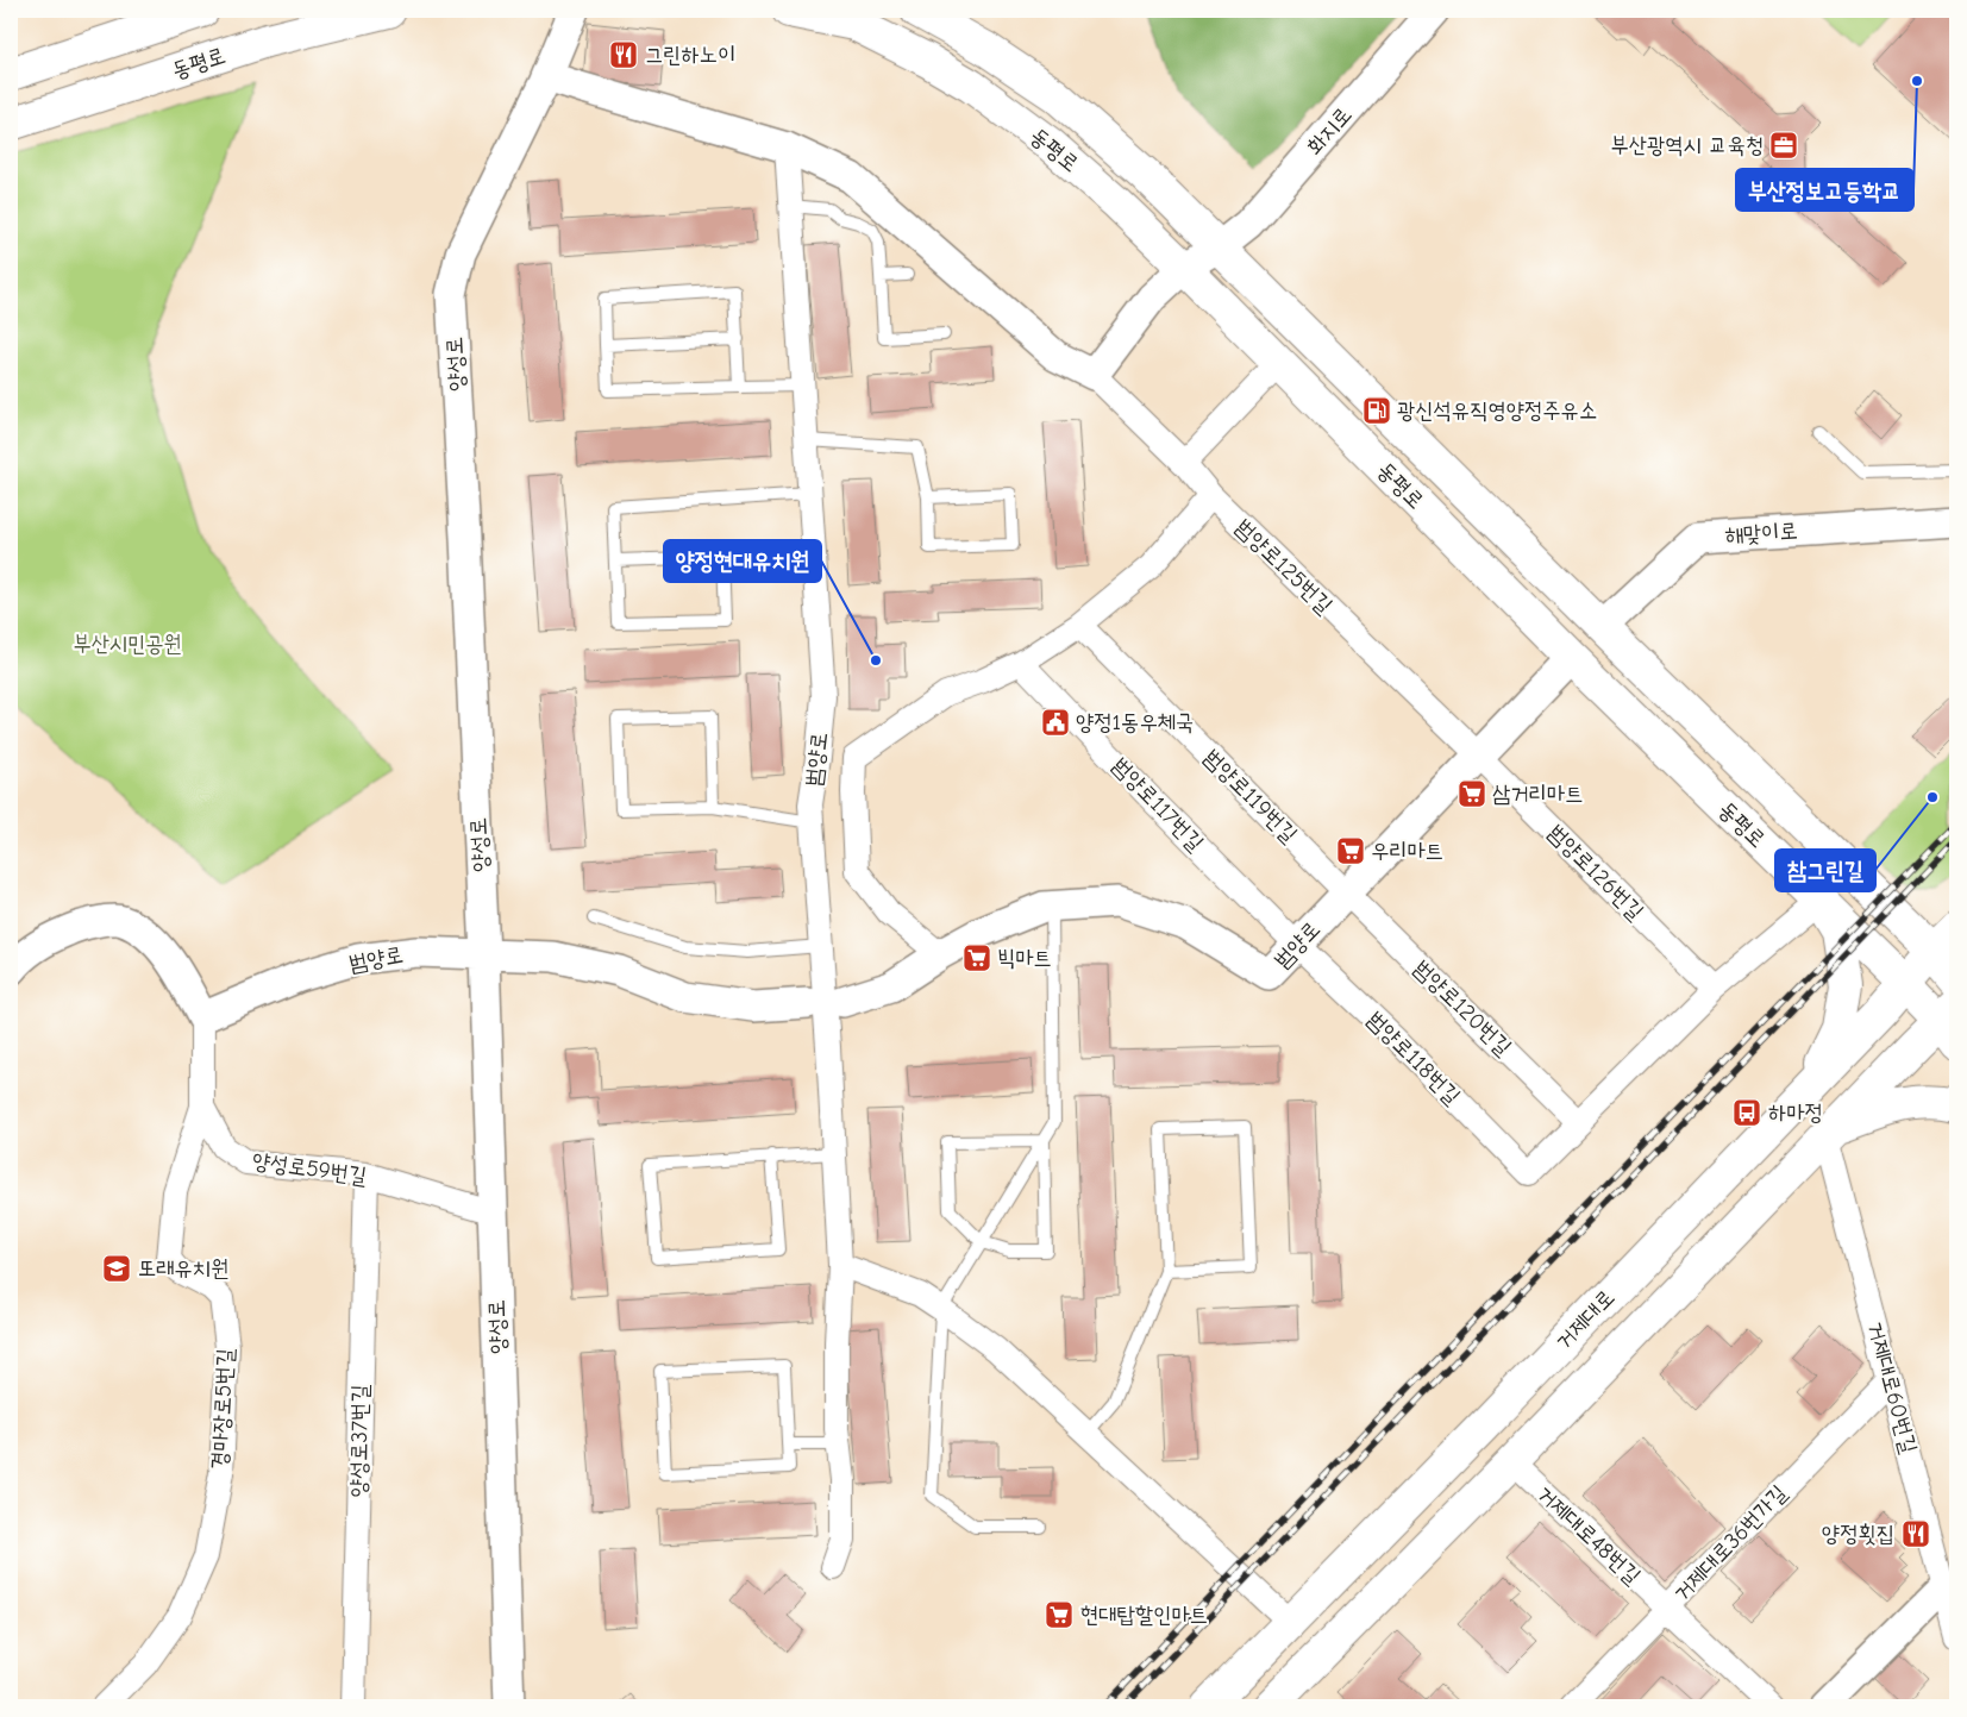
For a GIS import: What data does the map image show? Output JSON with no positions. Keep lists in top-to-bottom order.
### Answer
{
  "streets": {
    "main road": ["동평로", "거제대로"],
    "street": [
      "화지로",
      "양성로",
      "해맞이로",
      "범양로125번길",
      "범양로",
      "범양로119번길",
      "범양로117번길",
      "범양로126번길",
      "범양로120번길",
      "범양로118번길",
      "양성로59번길",
      "거제대로60번길",
      "경마장로5번길",
      "양성로37번길",
      "거제대로48번길",
      "거제대로36번가길"
    ]
  },
  "crossings": [
    ["동평로", "화지로"],
    ["동평로", "해맞이로"],
    ["동평로", "범양로"],
    ["동평로", "거제대로"],
    ["화지로", "범양로125번길"],
    ["양성로", "범양로"],
    ["양성로", "양성로59번길"],
    ["범양로125번길", "범양로"],
    ["범양로125번길", "범양로126번길"],
    ["범양로", "범양로119번길"],
    ["범양로", "범양로117번길"],
    ["범양로", "범양로126번길"],
    ["범양로", "범양로120번길"],
    ["범양로", "범양로118번길"],
    ["범양로", "양성로59번길"],
    ["범양로119번길", "범양로120번길"],
    ["범양로117번길", "범양로118번길"],
    ["범양로120번길", "범양로118번길"],
    ["양성로59번길", "경마장로5번길"],
    ["양성로59번길", "양성로37번길"],
    ["거제대로", "거제대로60번길"],
    ["거제대로", "거제대로48번길"],
    ["거제대로60번길", "거제대로36번가길"],
    ["거제대로48번길", "거제대로36번가길"]
  ],
  "parks": ["부산시민공원"],
  "places": {
    "restaurant": ["그린하노이", "양정횟집"],
    "other": ["부산정보고등학교", "양정현대유치원", "참그린길"],
    "office": ["부산광역시 교육청"],
    "fuel station": ["광신석유직영양정주유소"],
    "public building": ["양정1동우체국"],
    "supermarket": [
      "삼거리마트",
      "우리마트",
      "빅마트",
      "현대탑할인마트"
    ],
    "bus stop": ["하마정"],
    "school or university": ["또래유치원"]
  }
}
